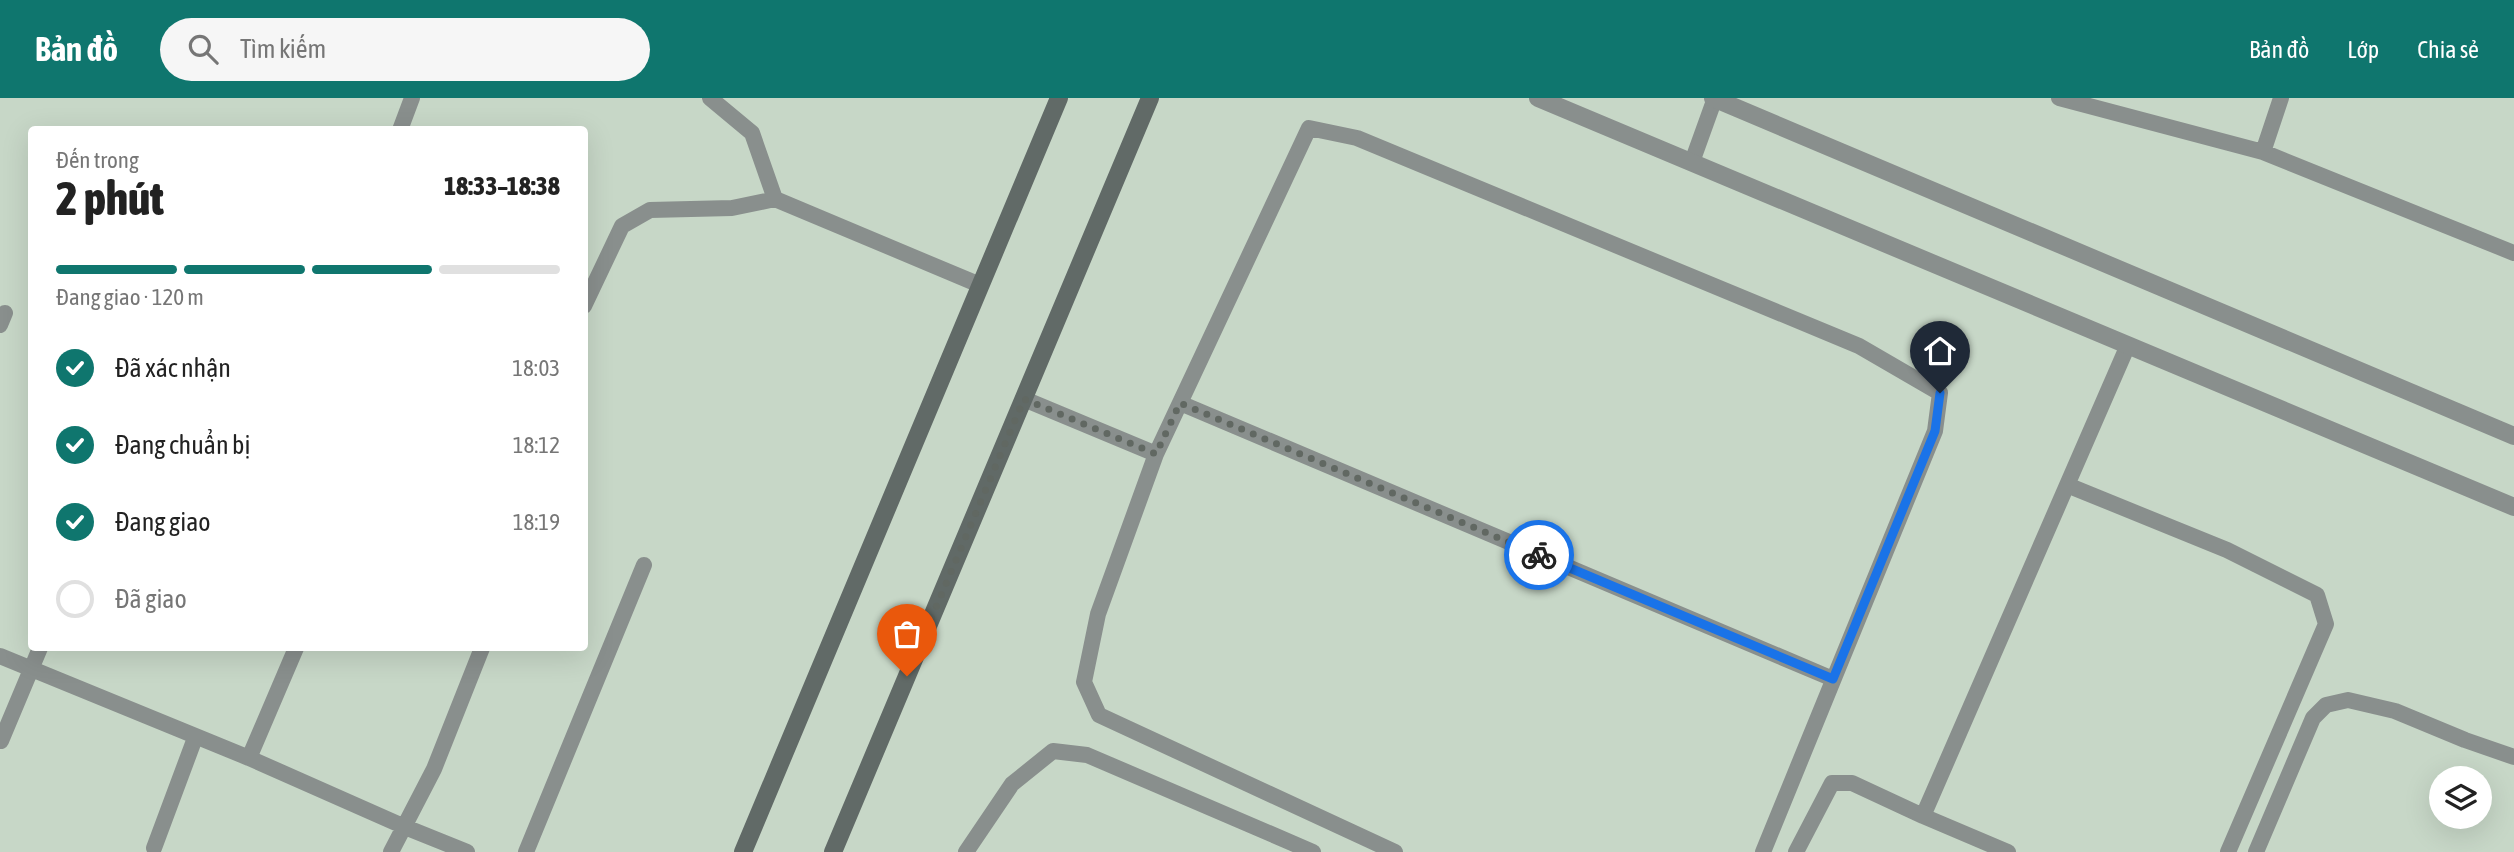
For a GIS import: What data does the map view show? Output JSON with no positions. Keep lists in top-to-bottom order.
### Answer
{
  "page": {
    "header": "Bản đồ",
    "search": "Tìm kiếm",
    "nav": ["Bản đồ", "Lớp", "Chia sẻ"],
    "heading": ["2 phút", "Đến trong", "18:33–18:38"],
    "bar": "Đang giao · 120 m",
    "list": [
      ["Đã xác nhận", "18:03"],
      ["Đang chuẩn bị", "18:12"],
      ["Đang giao", "18:19"],
      "Đã giao"
    ]
  }
}
